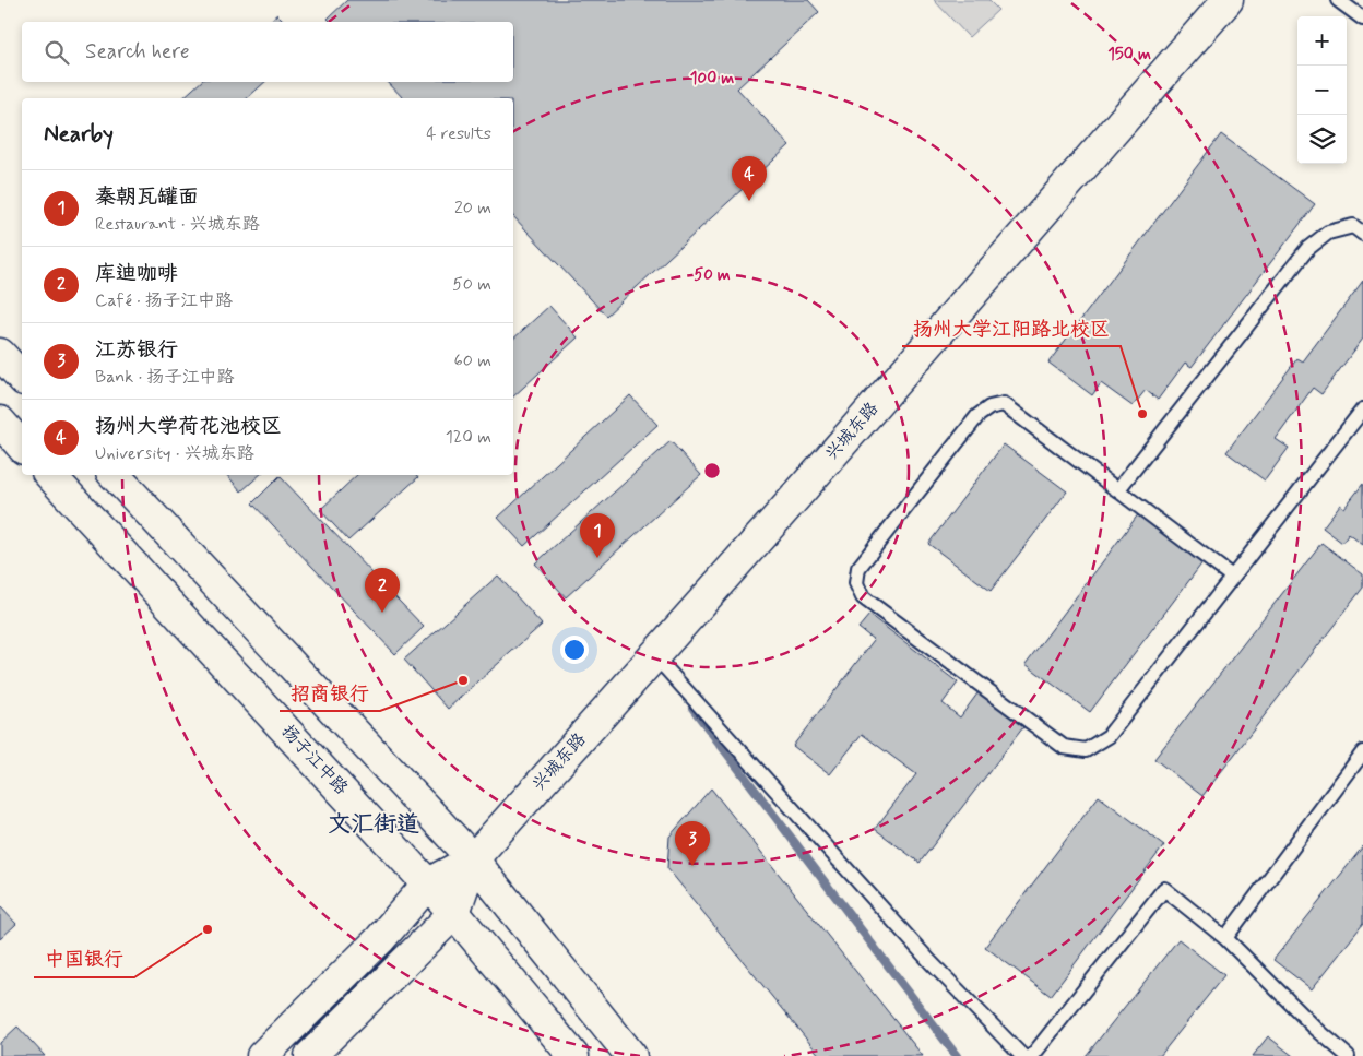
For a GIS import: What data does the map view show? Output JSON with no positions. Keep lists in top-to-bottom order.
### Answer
{
  "streets": {
    "street": ["兴城东路", "扬子江中路"]
  },
  "crossings": [
    ["兴城东路", "扬子江中路"]
  ],
  "districts": ["文汇街道"],
  "places": ["扬州大学江阳路北校区", "招商银行", "中国银行"],
  "page": {
    "map_buttons": ["+", "−"],
    "search": "Search here",
    "heading": ["Nearby", "4 results"],
    "pins": [
      "4",
      "1",
      "2",
      "3"
    ],
    "list": [
      {
        "mark": "1",
        "name": "秦朝瓦罐面",
        "note": "Restaurant · 兴城东路",
        "value": "20 m"
      },
      {
        "mark": "2",
        "name": "库迪咖啡",
        "note": "Café · 扬子江中路",
        "value": "50 m"
      },
      {
        "mark": "3",
        "name": "江苏银行",
        "note": "Bank · 扬子江中路",
        "value": "60 m"
      },
      {
        "mark": "4",
        "name": "扬州大学荷花池校区",
        "note": "University · 兴城东路",
        "value": "120 m"
      }
    ]
  },
  "rings": ["150 m", "100 m", "50 m"]
}
